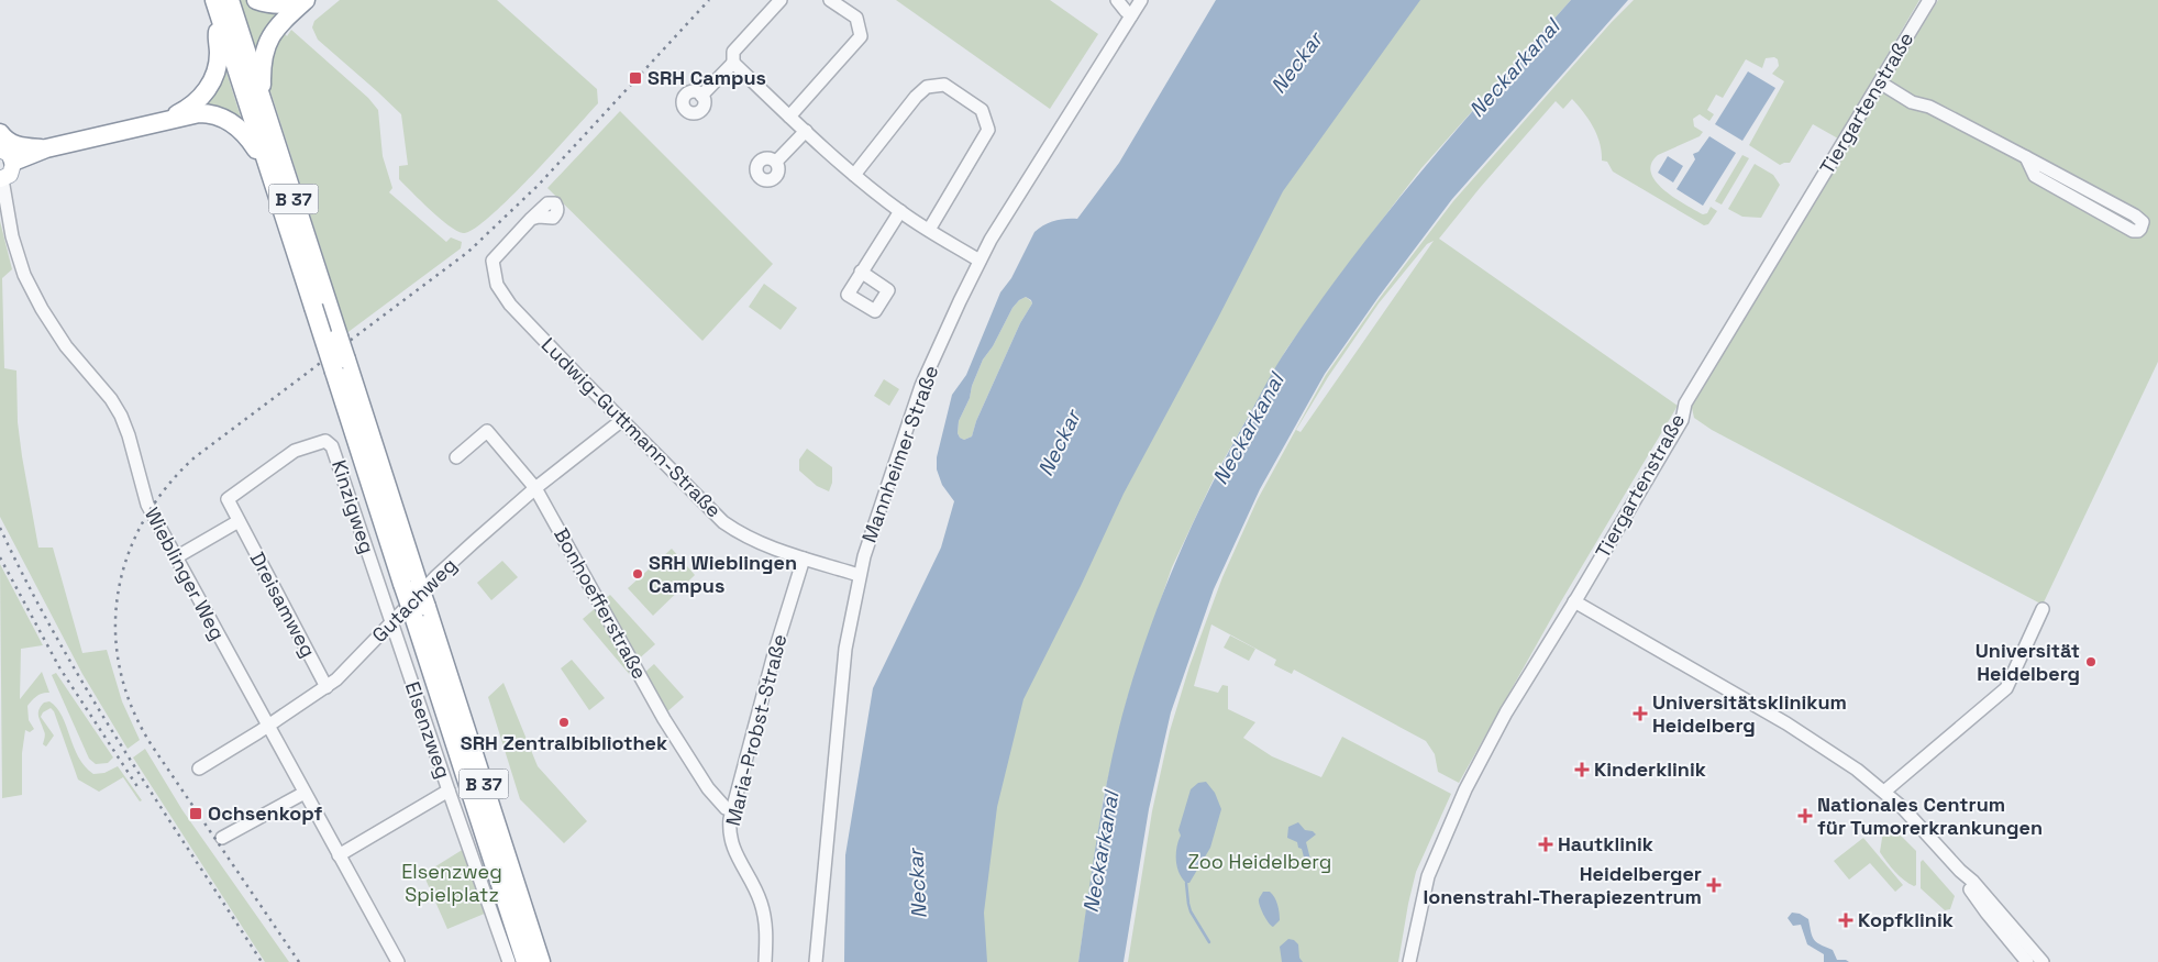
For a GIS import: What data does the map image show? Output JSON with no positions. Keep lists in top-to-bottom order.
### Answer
{
  "streets": {
    "highway": ["B 37"],
    "main road": ["Wieblinger Weg"],
    "street": [
      "Tiergartenstraße",
      "Ludwig-Guttmann-Straße",
      "Mannheimer Straße",
      "Kinzigweg",
      "Gutachweg",
      "Bonhoefferstraße",
      "Dreisamweg",
      "Elsenzweg",
      "Maria-Probst-Straße"
    ]
  },
  "crossings": [
    ["Ludwig-Guttmann-Straße", "Mannheimer Straße"],
    ["Ludwig-Guttmann-Straße", "Gutachweg"],
    ["Ludwig-Guttmann-Straße", "Maria-Probst-Straße"],
    ["Kinzigweg", "Gutachweg"],
    ["Kinzigweg", "Dreisamweg"],
    ["Kinzigweg", "Elsenzweg"],
    ["Wieblinger Weg", "Gutachweg"],
    ["Gutachweg", "Bonhoefferstraße"],
    ["Gutachweg", "Dreisamweg"],
    ["Gutachweg", "Elsenzweg"],
    ["Bonhoefferstraße", "Maria-Probst-Straße"]
  ],
  "water": ["Neckar", "Neckarkanal"],
  "parks": ["Zoo Heidelberg", "Elsenzweg Spielplatz"],
  "places": {
    "transit": ["SRH Campus", "Ochsenkopf"],
    "other": ["SRH Wieblingen Campus", "Universität Heidelberg", "SRH Zentralbibliothek"],
    "health": [
      "Universitätsklinikum Heidelberg",
      "Kinderklinik",
      "Nationales Centrum für Tumorerkrankungen",
      "Hautklinik",
      "Heidelberger Ionenstrahl-Therapiezentrum",
      "Kopfklinik"
    ]
  }
}
